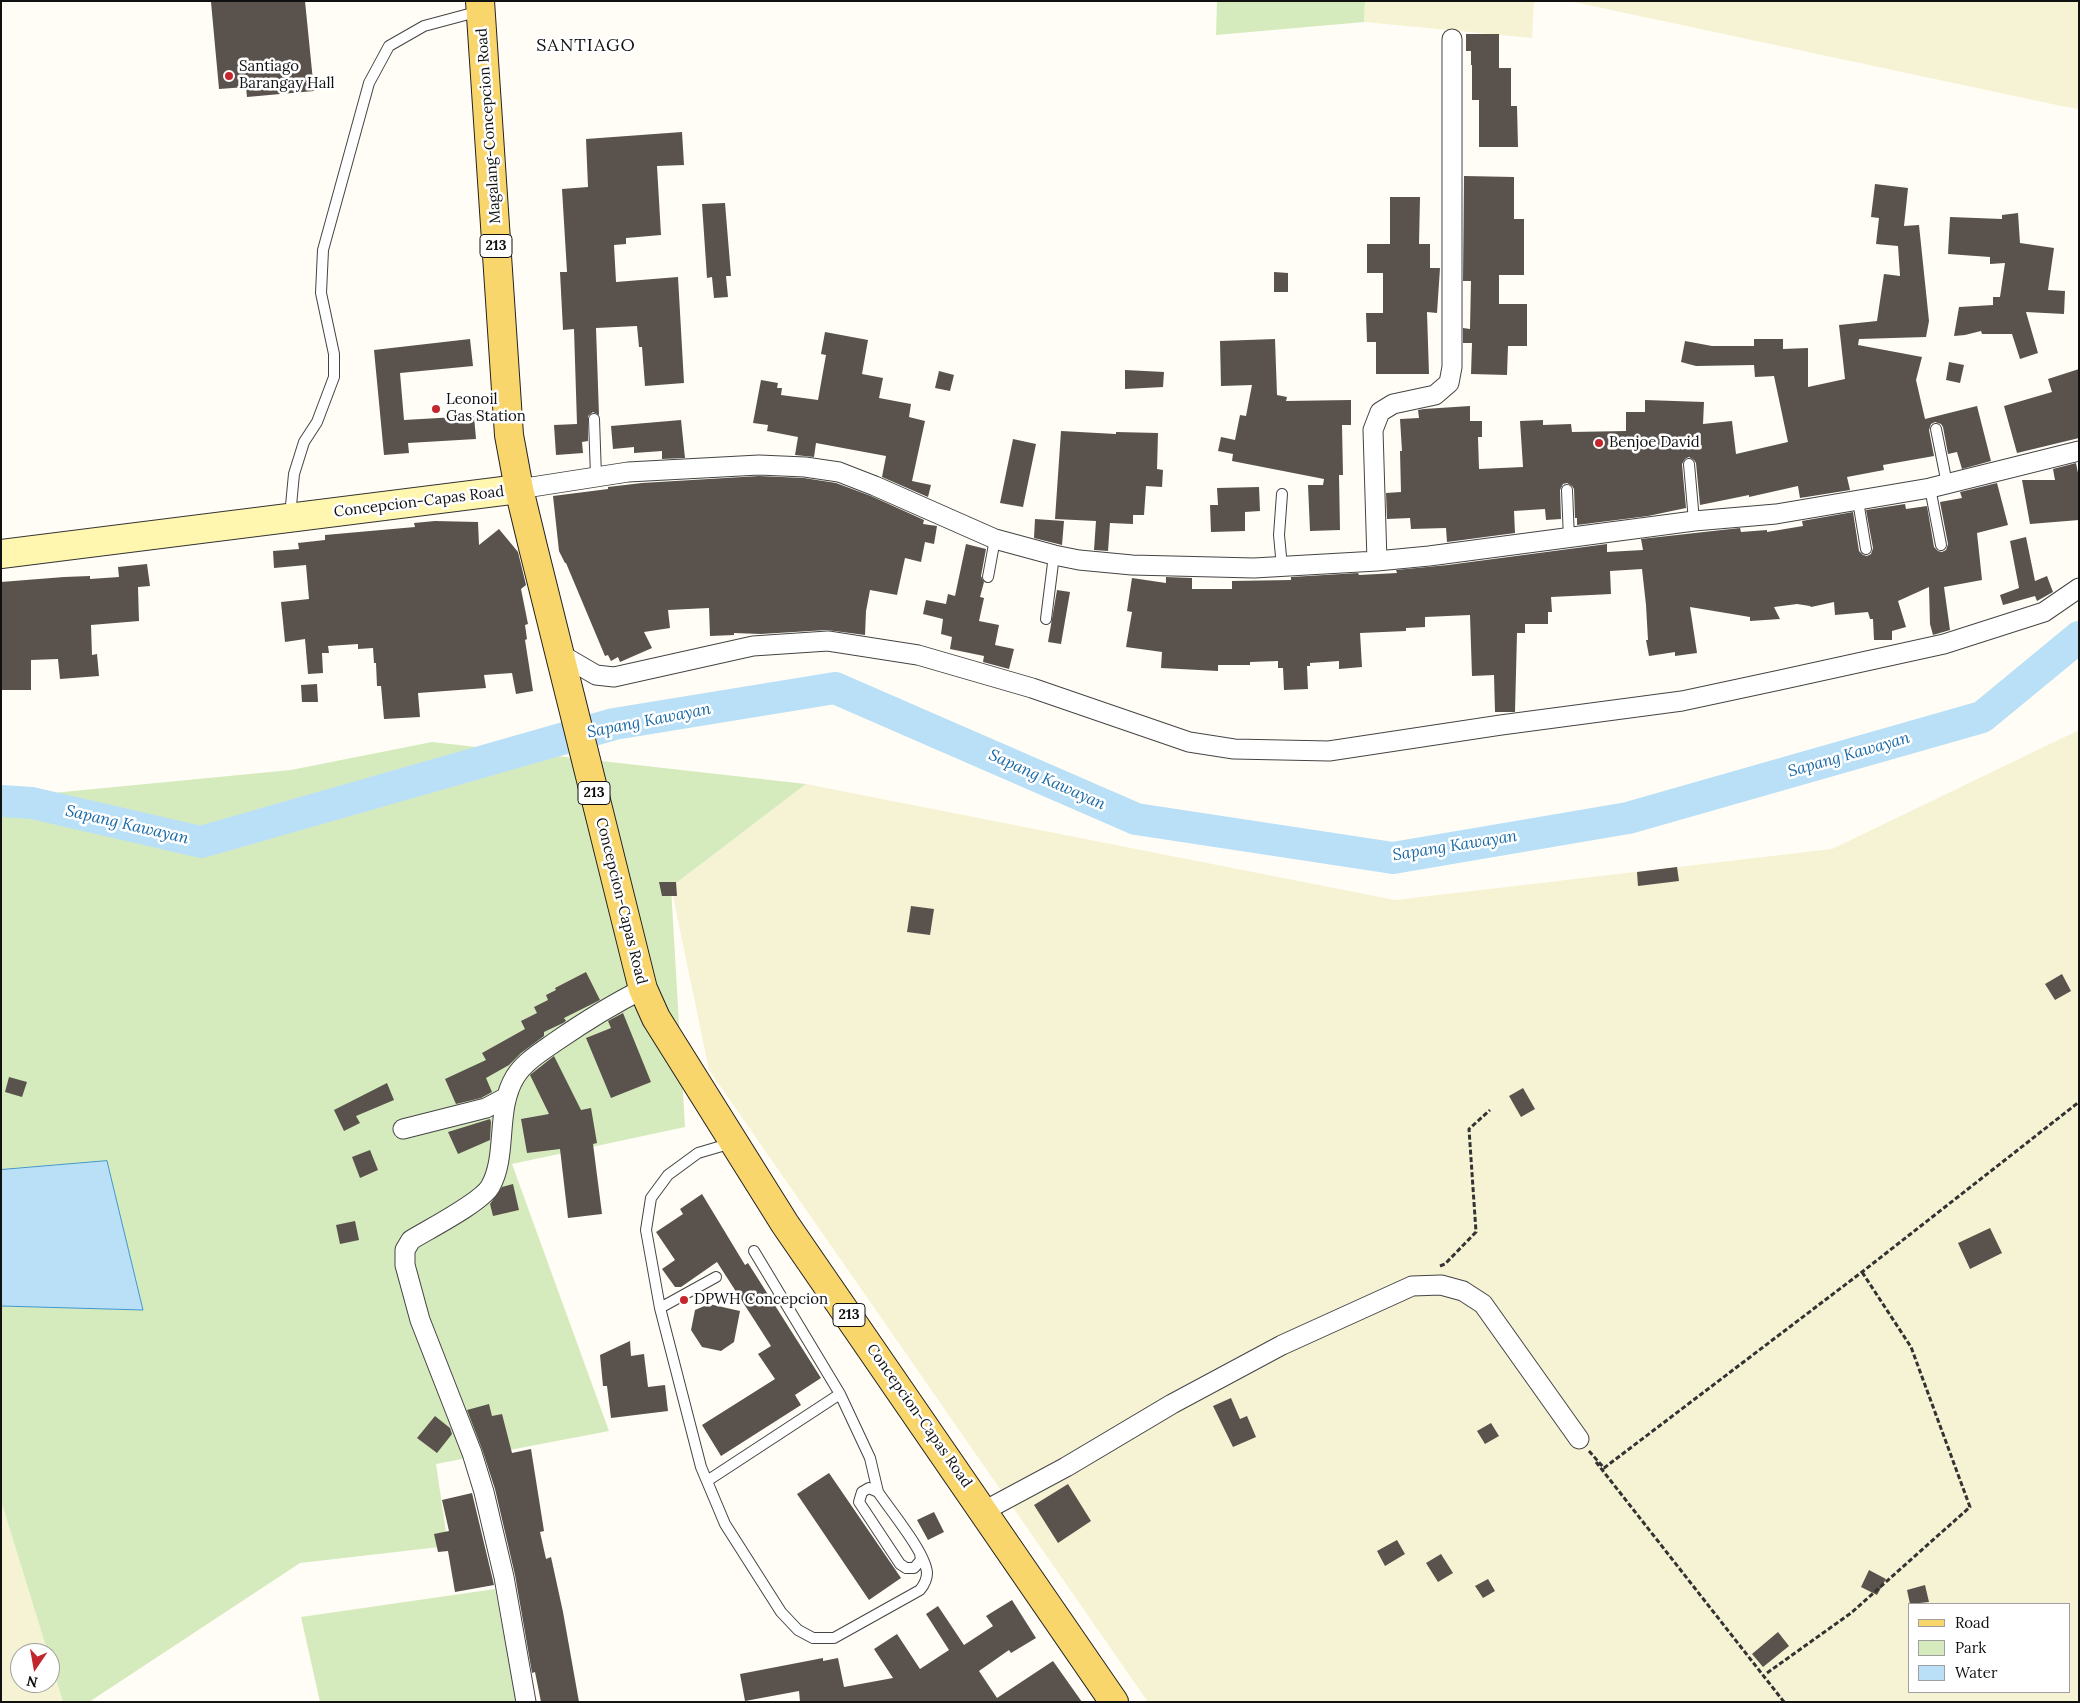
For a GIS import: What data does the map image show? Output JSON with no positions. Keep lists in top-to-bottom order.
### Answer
{
  "streets": {
    "main road": ["Magalang-Concepcion Road", "213", "Concepcion-Capas Road"]
  },
  "crossings": [
    ["Magalang-Concepcion Road", "Concepcion-Capas Road"]
  ],
  "districts": ["SANTIAGO"],
  "water": ["Sapang Kawayan"],
  "places": [
    "Santiago Barangay Hall",
    "Leonoil Gas Station",
    "Benjoe David",
    "DPWH Concepcion"
  ],
  "legend": ["Road", "Park", "Water"],
  "north": "bottom"
}
